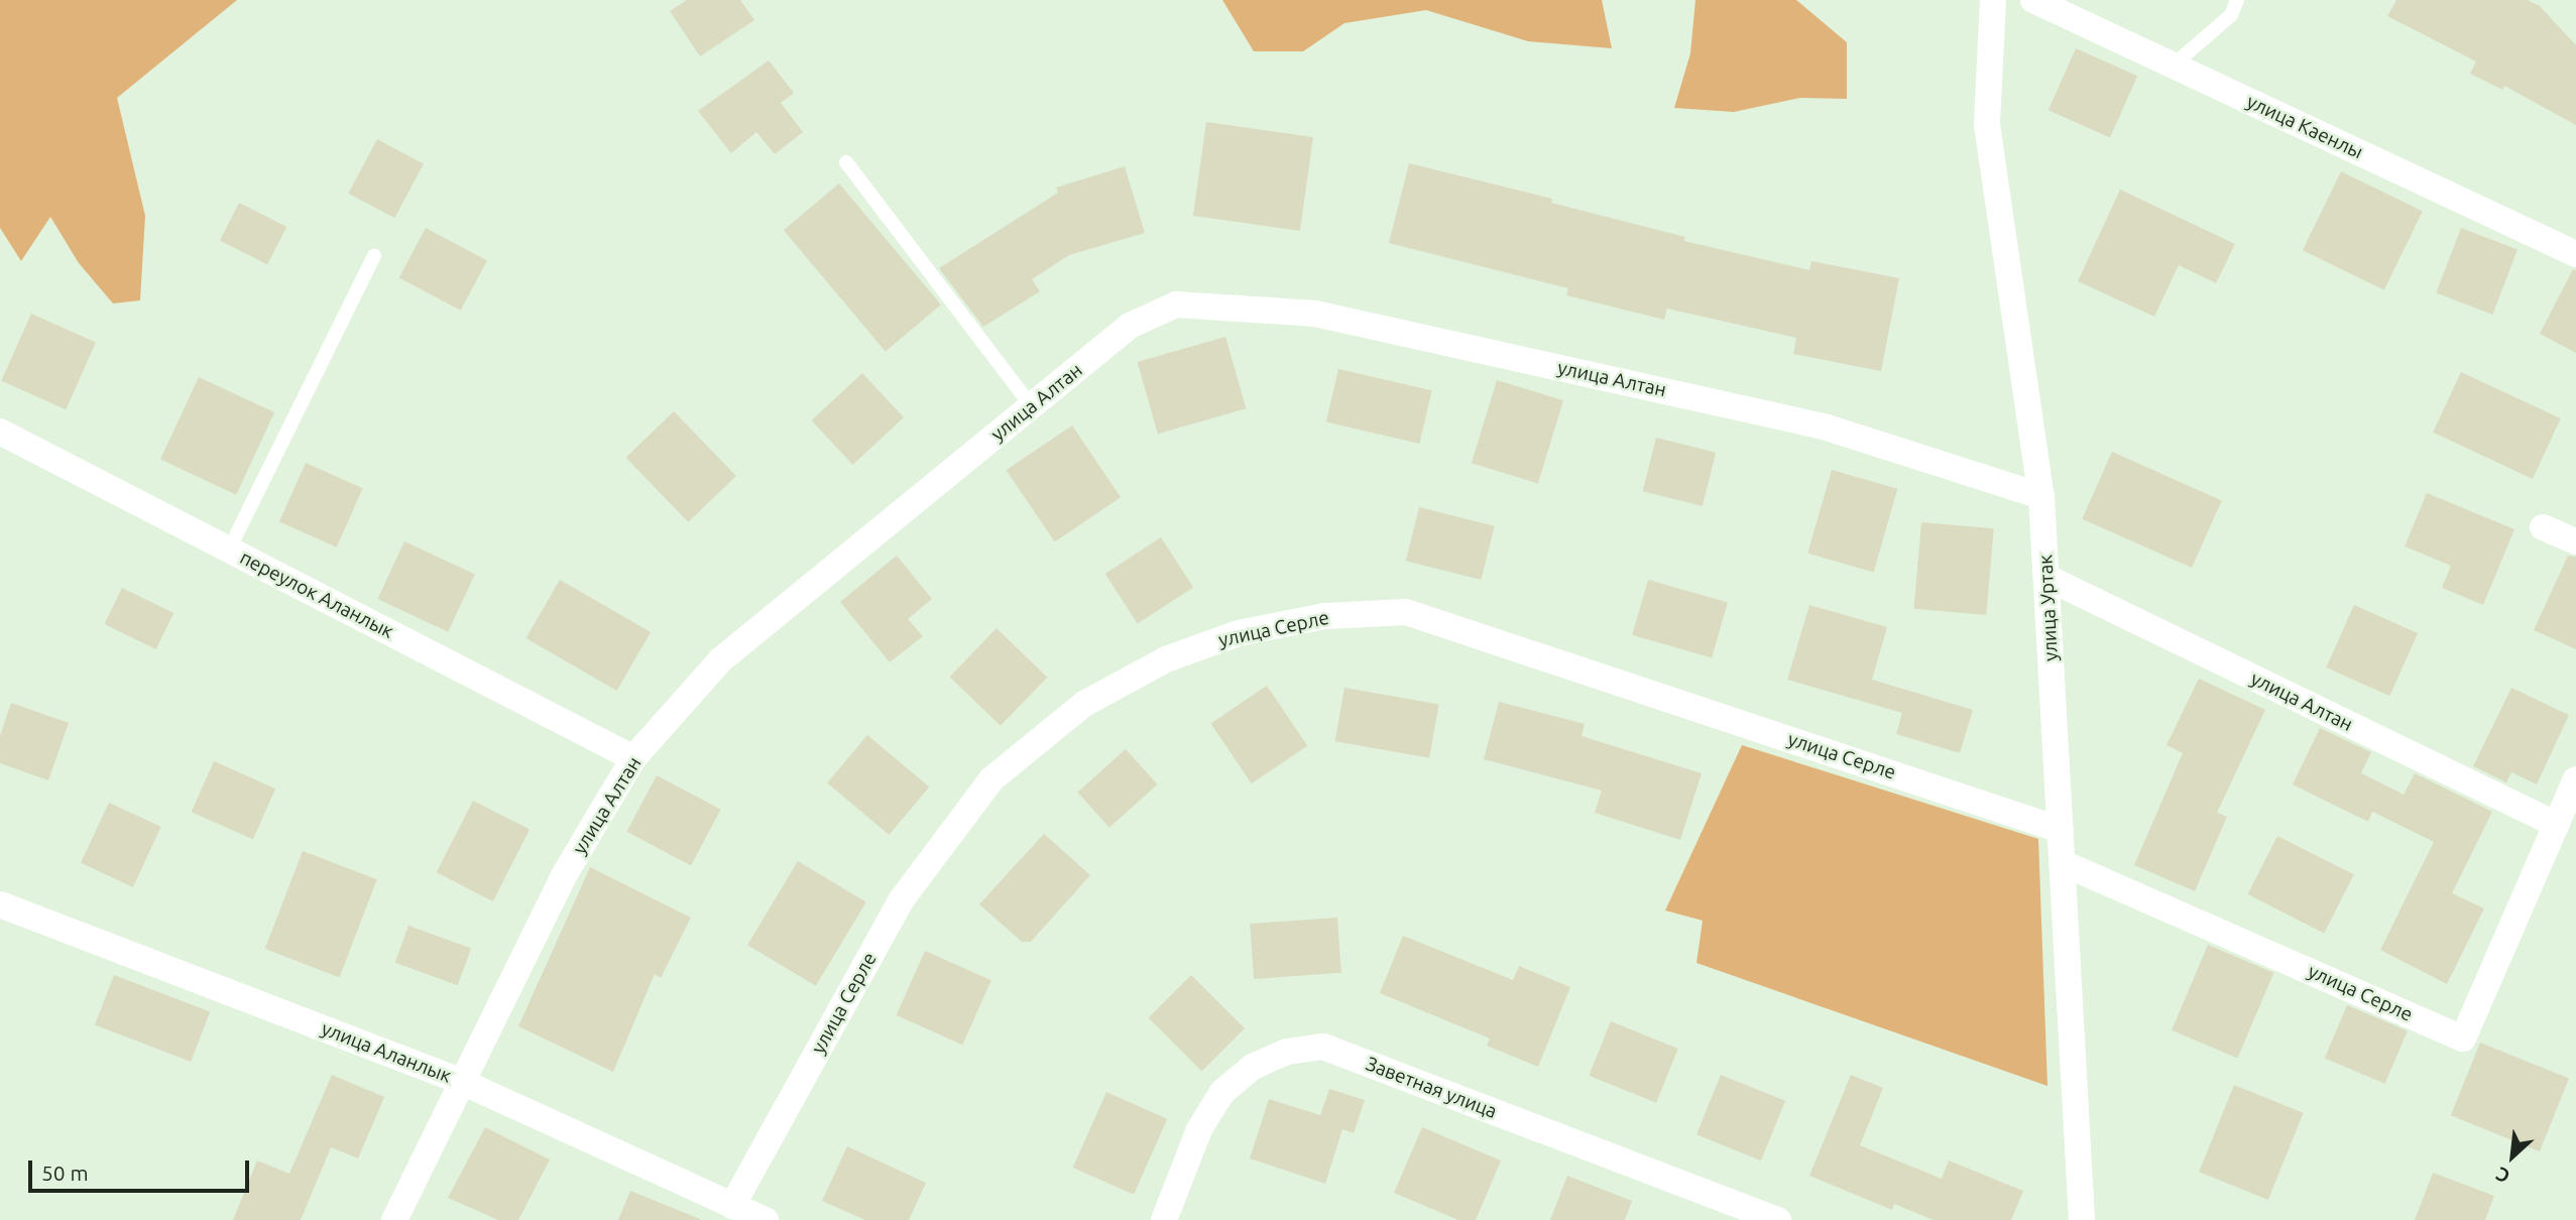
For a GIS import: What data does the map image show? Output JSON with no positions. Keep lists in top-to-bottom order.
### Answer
{
  "streets": {
    "street": [
      "улица Каенлы",
      "улица Алтан",
      "переулок Аланлык",
      "улица Уртак",
      "улица Серле",
      "улица Аланлык",
      "Заветная улица"
    ]
  },
  "crossings": [
    ["улица Алтан", "переулок Аланлык"],
    ["улица Алтан", "улица Уртак"],
    ["улица Алтан", "улица Серле"],
    ["улица Алтан", "улица Аланлык"],
    ["улица Уртак", "улица Серле"],
    ["улица Серле", "улица Аланлык"]
  ],
  "scale_bar": "50 m",
  "north": "bottom left"
}
